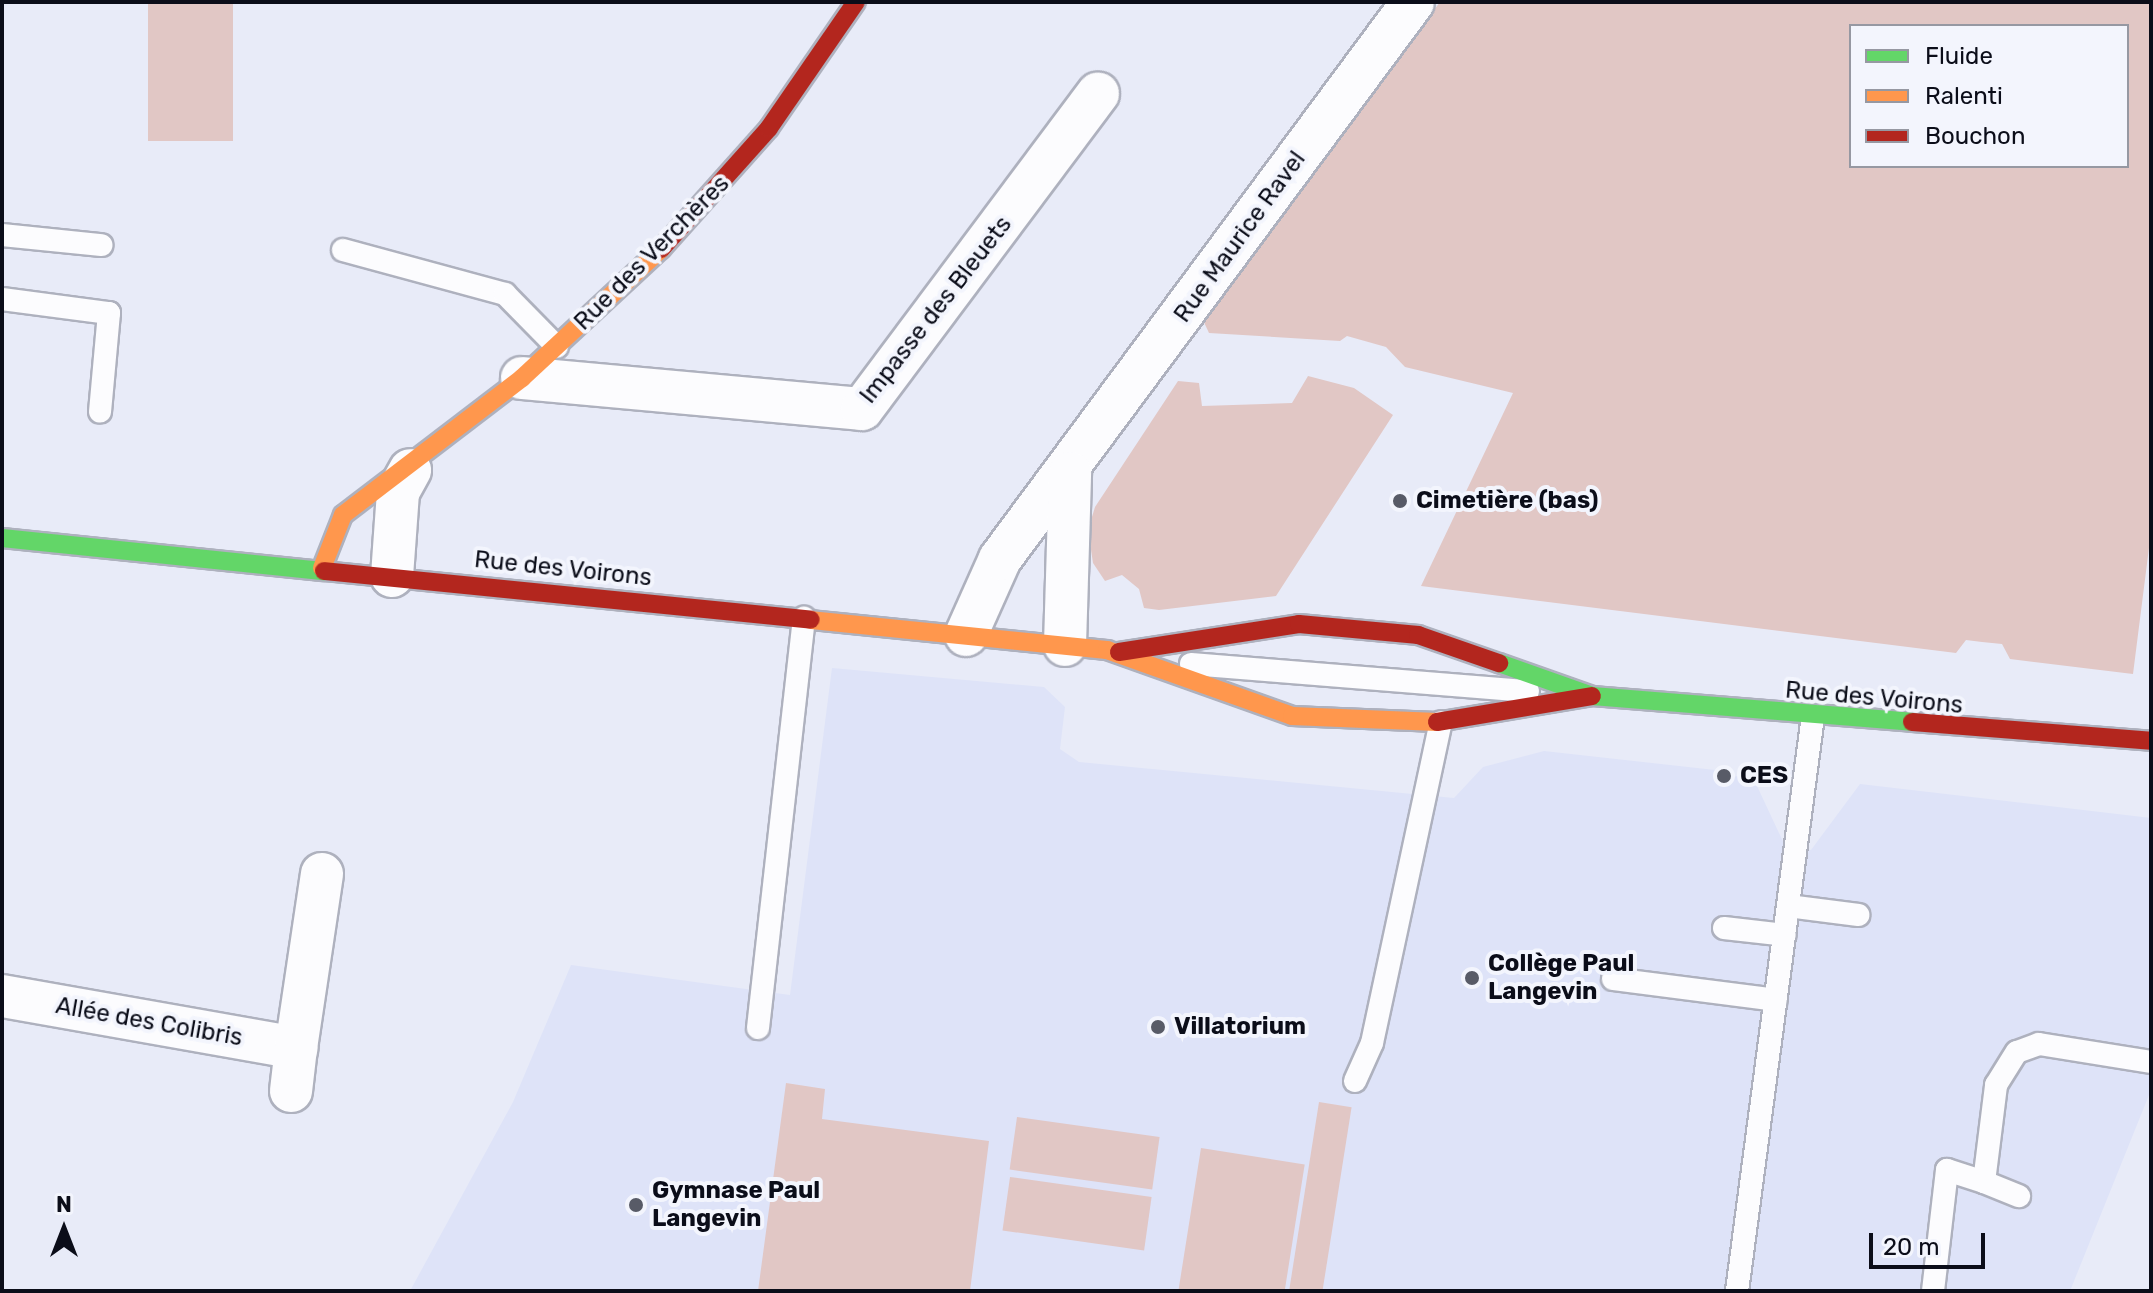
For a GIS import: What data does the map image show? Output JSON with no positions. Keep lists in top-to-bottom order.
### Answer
{
  "streets": {
    "street": [
      "Rue Maurice Ravel",
      "Rue des Verchères",
      "Impasse des Bleuets",
      "Rue des Voirons",
      "Allée des Colibris"
    ]
  },
  "crossings": [
    ["Rue Maurice Ravel", "Rue des Voirons"],
    ["Rue des Verchères", "Impasse des Bleuets"],
    ["Rue des Verchères", "Rue des Voirons"]
  ],
  "places": [
    "Cimetière (bas)",
    "CES",
    "Collège Paul Langevin",
    "Villatorium",
    "Gymnase Paul Langevin"
  ],
  "legend": ["Fluide", "Ralenti", "Bouchon"],
  "scale_bar": "20 m",
  "north": "top"
}
